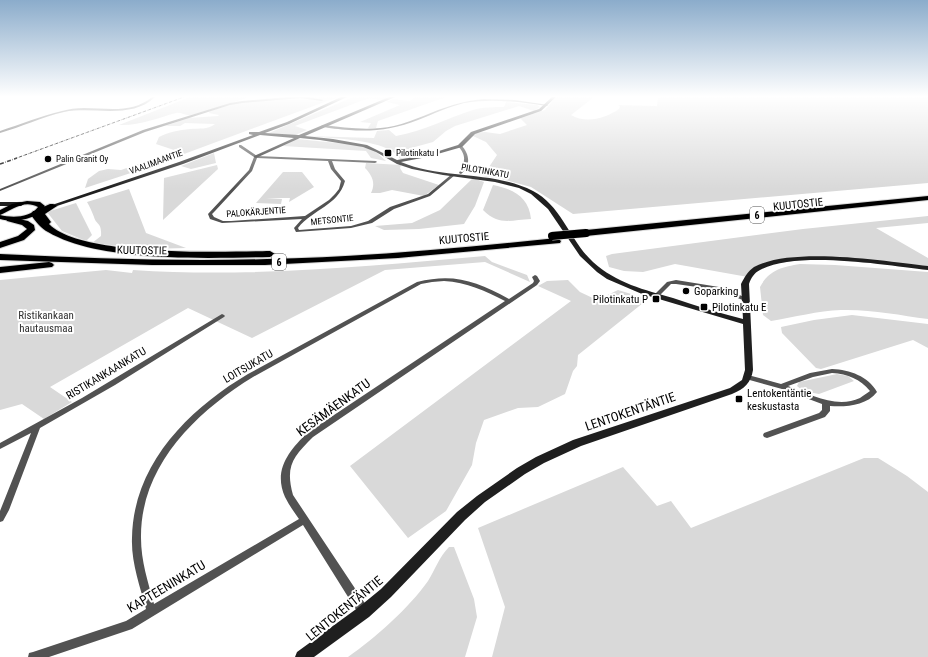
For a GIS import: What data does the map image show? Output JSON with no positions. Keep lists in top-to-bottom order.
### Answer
{
  "streets": {
    "highway": ["KUUTOSTIE", "6"],
    "street": [
      "VAALIMAANTIE",
      "PILOTINKATU",
      "PALOKÄRJENTIE",
      "METSONTIE",
      "LOITSUKATU",
      "RISTIKANKAANKATU",
      "KESÄMÄENKATU",
      "LENTOKENTÄNTIE",
      "KAPTEENINKATU"
    ]
  },
  "crossings": [
    ["VAALIMAANTIE", "PILOTINKATU"],
    ["PILOTINKATU", "METSONTIE"],
    ["PALOKÄRJENTIE", "METSONTIE"],
    ["LOITSUKATU", "KESÄMÄENKATU"],
    ["LOITSUKATU", "KAPTEENINKATU"],
    ["KESÄMÄENKATU", "LENTOKENTÄNTIE"],
    ["KESÄMÄENKATU", "KAPTEENINKATU"]
  ],
  "parks": ["Ristikankaan hautausmaa"],
  "places": {
    "transit": [
      "Pilotinkatu I",
      "Pilotinkatu P",
      "Pilotinkatu E",
      "Lentokentäntie keskustasta"
    ],
    "other": ["Palin Granit Oy", "Goparking"]
  }
}
